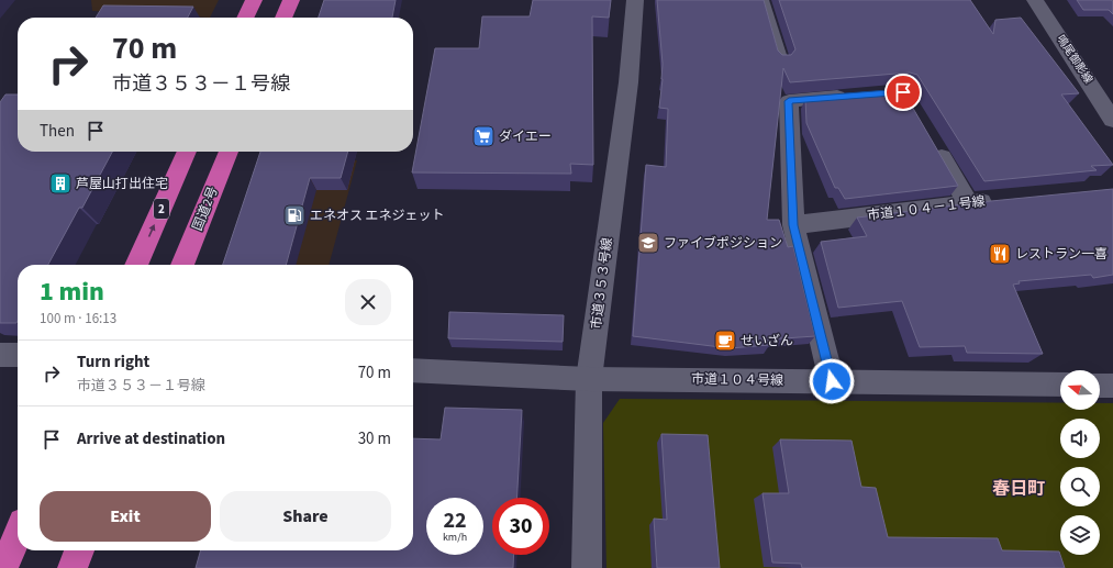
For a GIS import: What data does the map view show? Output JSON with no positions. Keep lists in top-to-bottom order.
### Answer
{
  "streets": {
    "highway": ["2", "国道2号"],
    "street": [
      "鳴尾御影線",
      "市道１０４－１号線",
      "市道３５３号線",
      "市道１０４号線"
    ]
  },
  "crossings": [
    ["市道３５３号線", "市道１０４号線"]
  ],
  "districts": ["春日町"],
  "places": {
    "supermarket": ["ダイエー"],
    "building": ["芦屋山打出住宅"],
    "fuel station": ["エネオス エネジェット"],
    "school or university": ["ファイブポジション"],
    "restaurant": ["レストラン一喜"],
    "cafe": ["せいざん"]
  },
  "north": "left",
  "page": {
    "turn": ["70 m", "市道３５３－１号線"],
    "then": "Then",
    "heading": ["1 min", "100 m · 16:13"],
    "list": [
      {
        "name": "Turn right",
        "note": "市道３５３－１号線",
        "value": "70 m"
      },
      {
        "name": "Arrive at destination",
        "value": "30 m"
      }
    ],
    "buttons": ["Exit", "Share"],
    "speed": "22 km/h",
    "limit": "30"
  }
}
